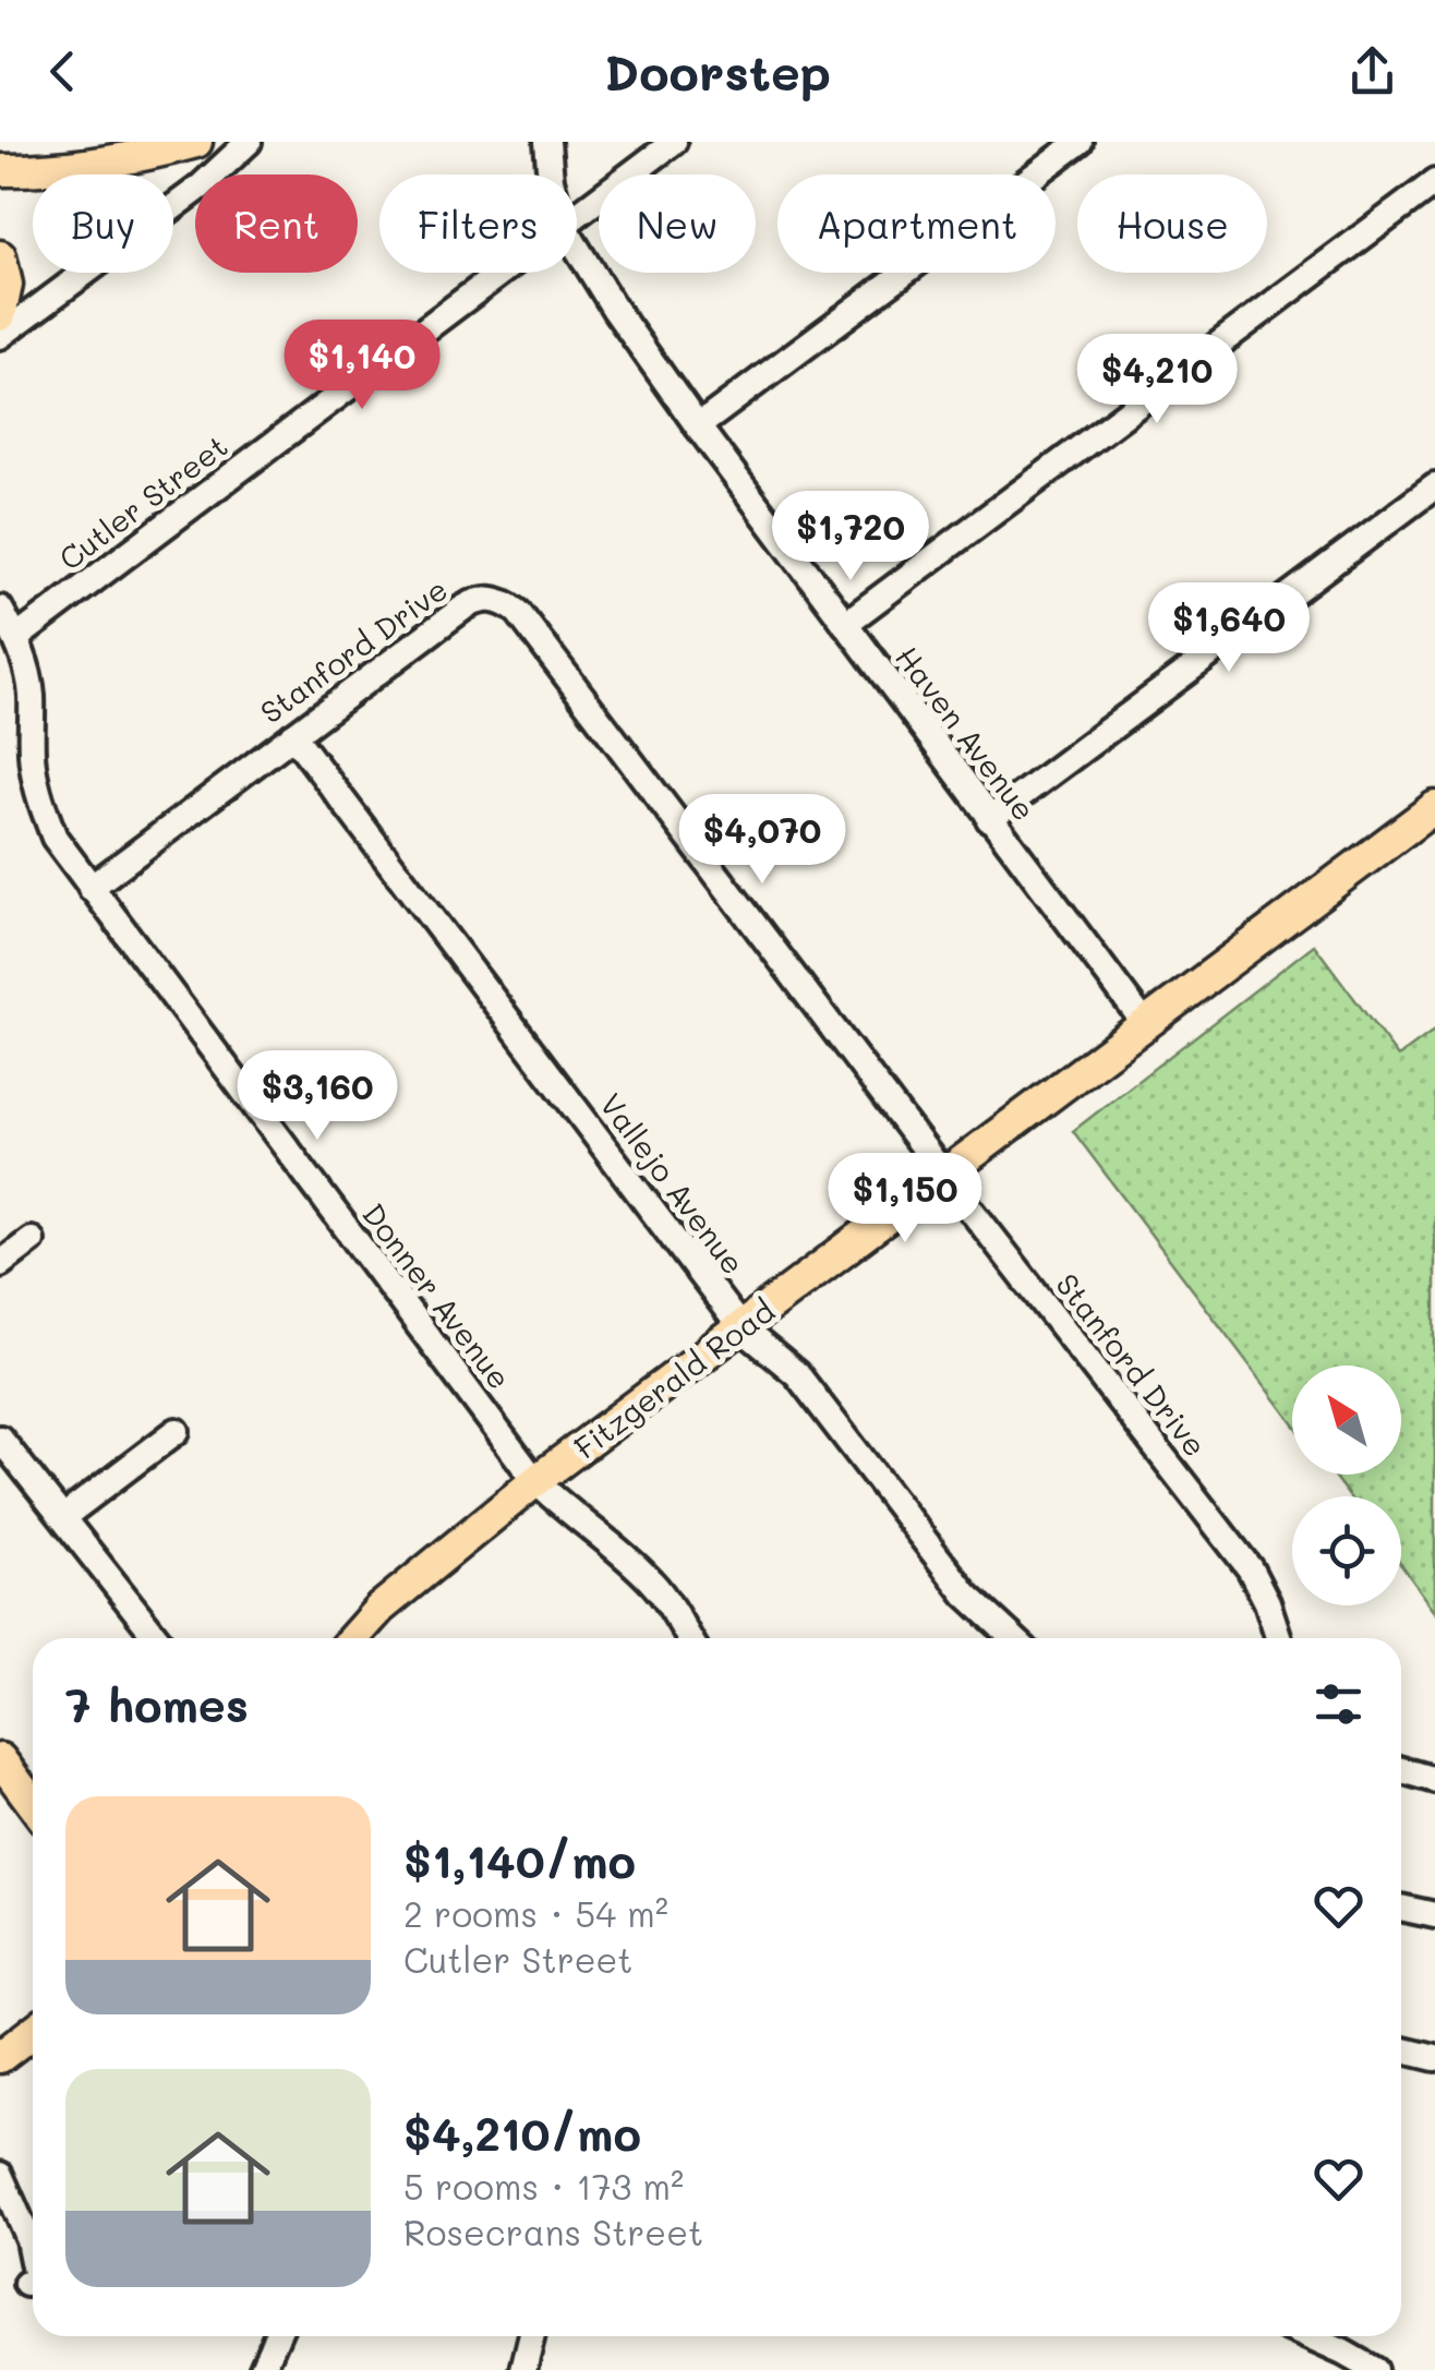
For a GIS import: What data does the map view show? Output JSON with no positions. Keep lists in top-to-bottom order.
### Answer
{
  "streets": {
    "main road": ["Fitzgerald Road"],
    "street": [
      "Cutler Street",
      "Stanford Drive",
      "Haven Avenue",
      "Vallejo Avenue",
      "Donner Avenue"
    ]
  },
  "crossings": [
    ["Cutler Street", "Donner Avenue"],
    ["Stanford Drive", "Vallejo Avenue"],
    ["Stanford Drive", "Donner Avenue"],
    ["Stanford Drive", "Fitzgerald Road"],
    ["Haven Avenue", "Fitzgerald Road"],
    ["Vallejo Avenue", "Fitzgerald Road"],
    ["Donner Avenue", "Fitzgerald Road"]
  ],
  "north": "top left",
  "page": {
    "header": "Doorstep",
    "chip": [
      "Buy",
      "Rent",
      "Filters",
      "New",
      "Apartment",
      "House"
    ],
    "price": [
      "$1,140",
      "$4,210",
      "$1,720",
      "$1,640",
      "$4,070",
      "$3,160",
      "$1,150"
    ],
    "heading": "7 homes",
    "list": [
      {
        "name": "$1,140/mo",
        "note": "2 rooms · 54 m² · Cutler Street"
      },
      {
        "name": "$4,210/mo",
        "note": "5 rooms · 173 m² · Rosecrans Street"
      }
    ]
  }
}
